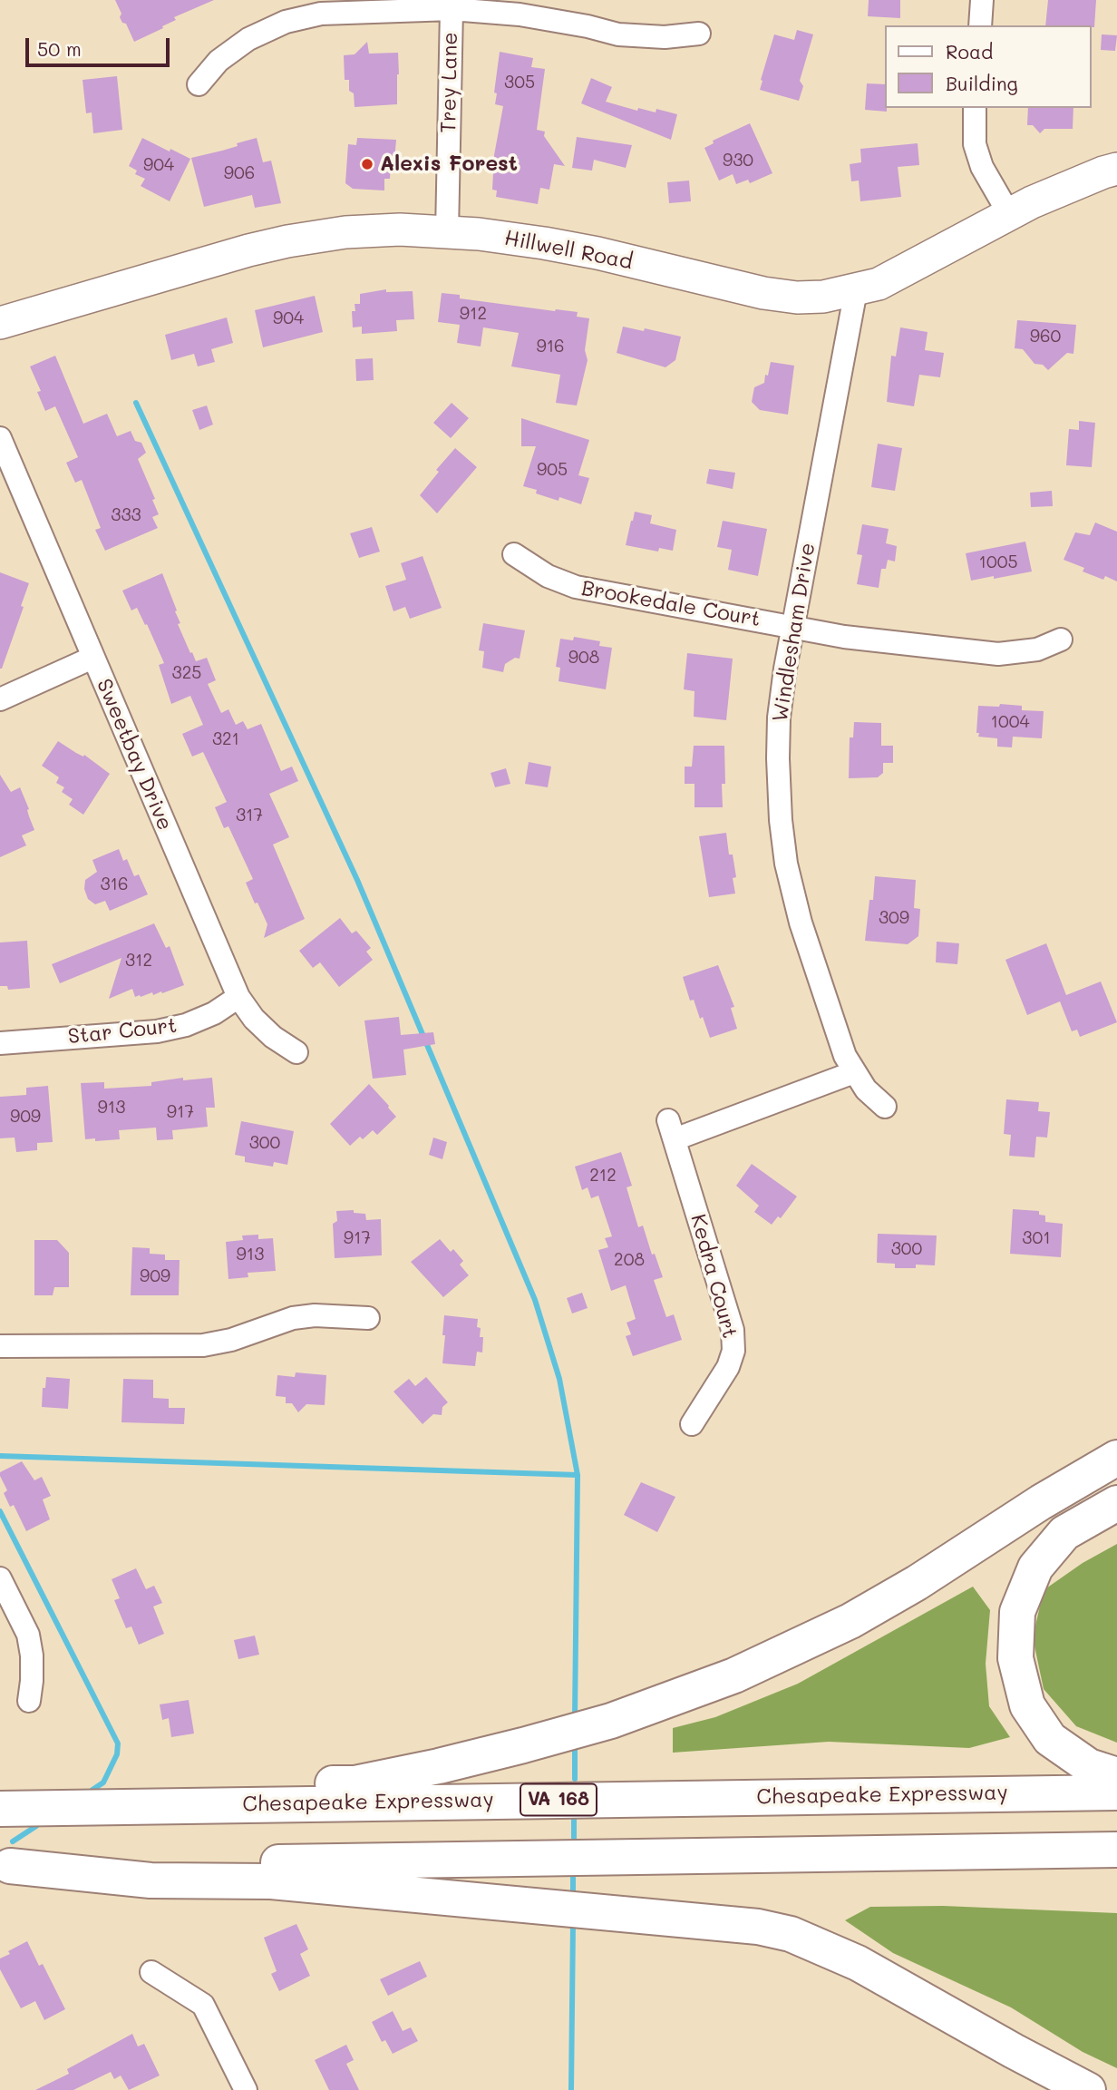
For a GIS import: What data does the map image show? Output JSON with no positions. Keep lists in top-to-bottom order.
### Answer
{
  "streets": {
    "highway": ["Chesapeake Expressway", "VA 168"],
    "street": [
      "Trey Lane",
      "Hillwell Road",
      "Brookedale Court",
      "Windlesham Drive",
      "Sweetbay Drive",
      "Star Court",
      "Kedra Court"
    ]
  },
  "crossings": [
    ["Trey Lane", "Hillwell Road"],
    ["Hillwell Road", "Windlesham Drive"],
    ["Brookedale Court", "Windlesham Drive"],
    ["Windlesham Drive", "Kedra Court"],
    ["Sweetbay Drive", "Star Court"]
  ],
  "places": ["Alexis Forest"],
  "house_numbers": [
    "305",
    "930",
    "904",
    "906",
    "912",
    "904",
    "960",
    "916",
    "905",
    "333",
    "1005",
    "908",
    "325",
    "1004",
    "321",
    "317",
    "316",
    "309",
    "312",
    "913",
    "917",
    "909",
    "300",
    "212",
    "917",
    "301",
    "300",
    "913",
    "208",
    "909"
  ],
  "legend": ["Road", "Building"],
  "scale_bar": "50 m"
}
